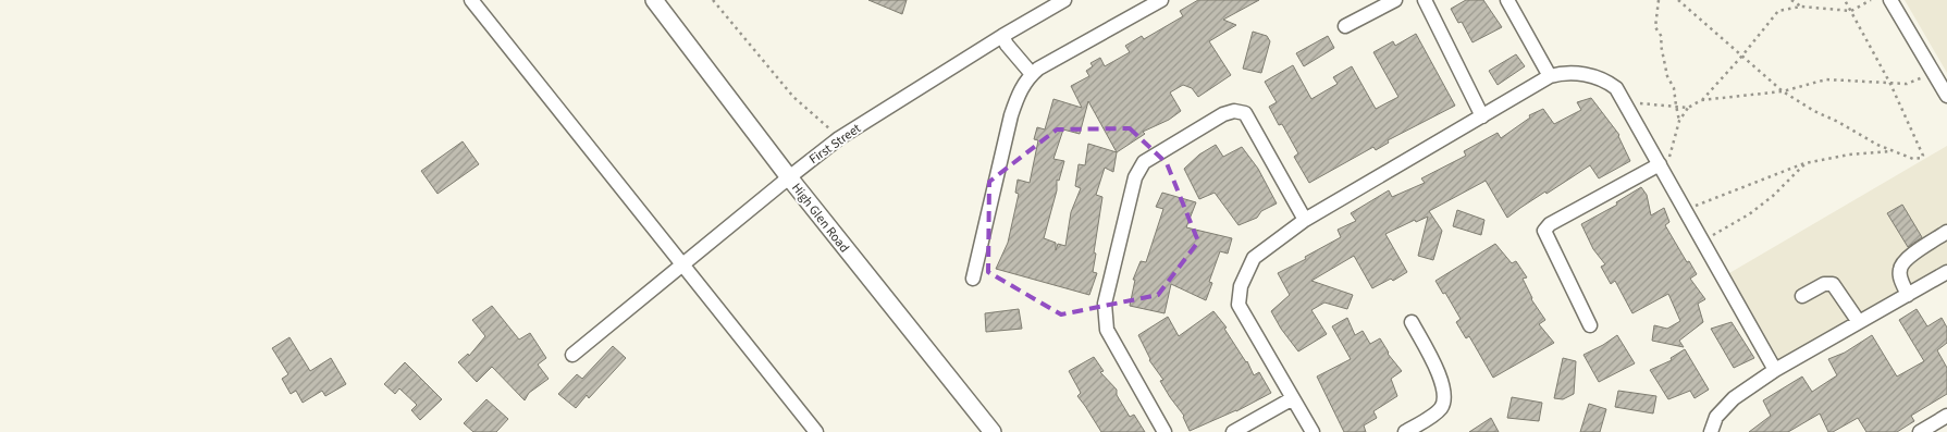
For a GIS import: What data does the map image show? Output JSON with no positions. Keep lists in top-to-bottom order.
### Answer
{
  "streets": {
    "main road": ["High Glen Road"],
    "street": ["First Street"]
  },
  "crossings": [
    ["First Street", "High Glen Road"]
  ]
}
